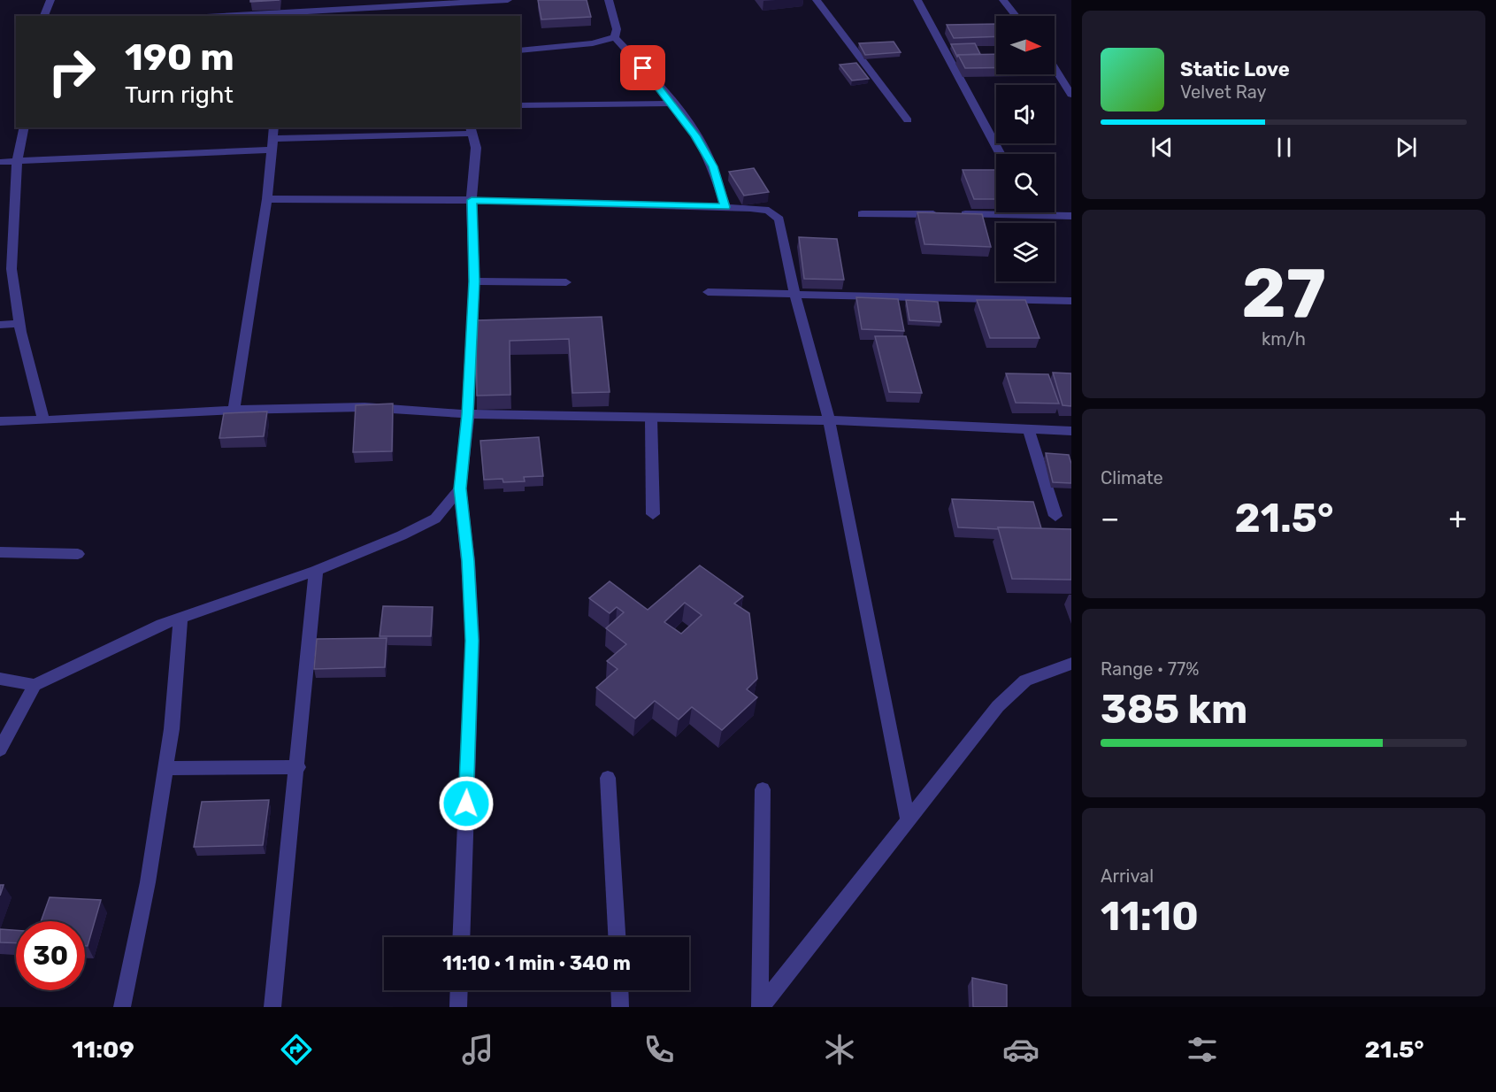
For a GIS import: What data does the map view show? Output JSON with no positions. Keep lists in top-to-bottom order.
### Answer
{
  "north": "right",
  "page": {
    "turn": ["190 m", "Turn right"],
    "song": ["Static Love", "Velvet Ray"],
    "tile": [
      ["27", "km/h"],
      "Climate",
      ["Range · 77%", "385 km"],
      ["Arrival", "11:10"]
    ],
    "heat": ["−", "21.5°", "+"],
    "limit": "30",
    "trip": "11:10 · 1 min · 340 m",
    "tabs": ["11:09", "21.5°"]
  }
}
